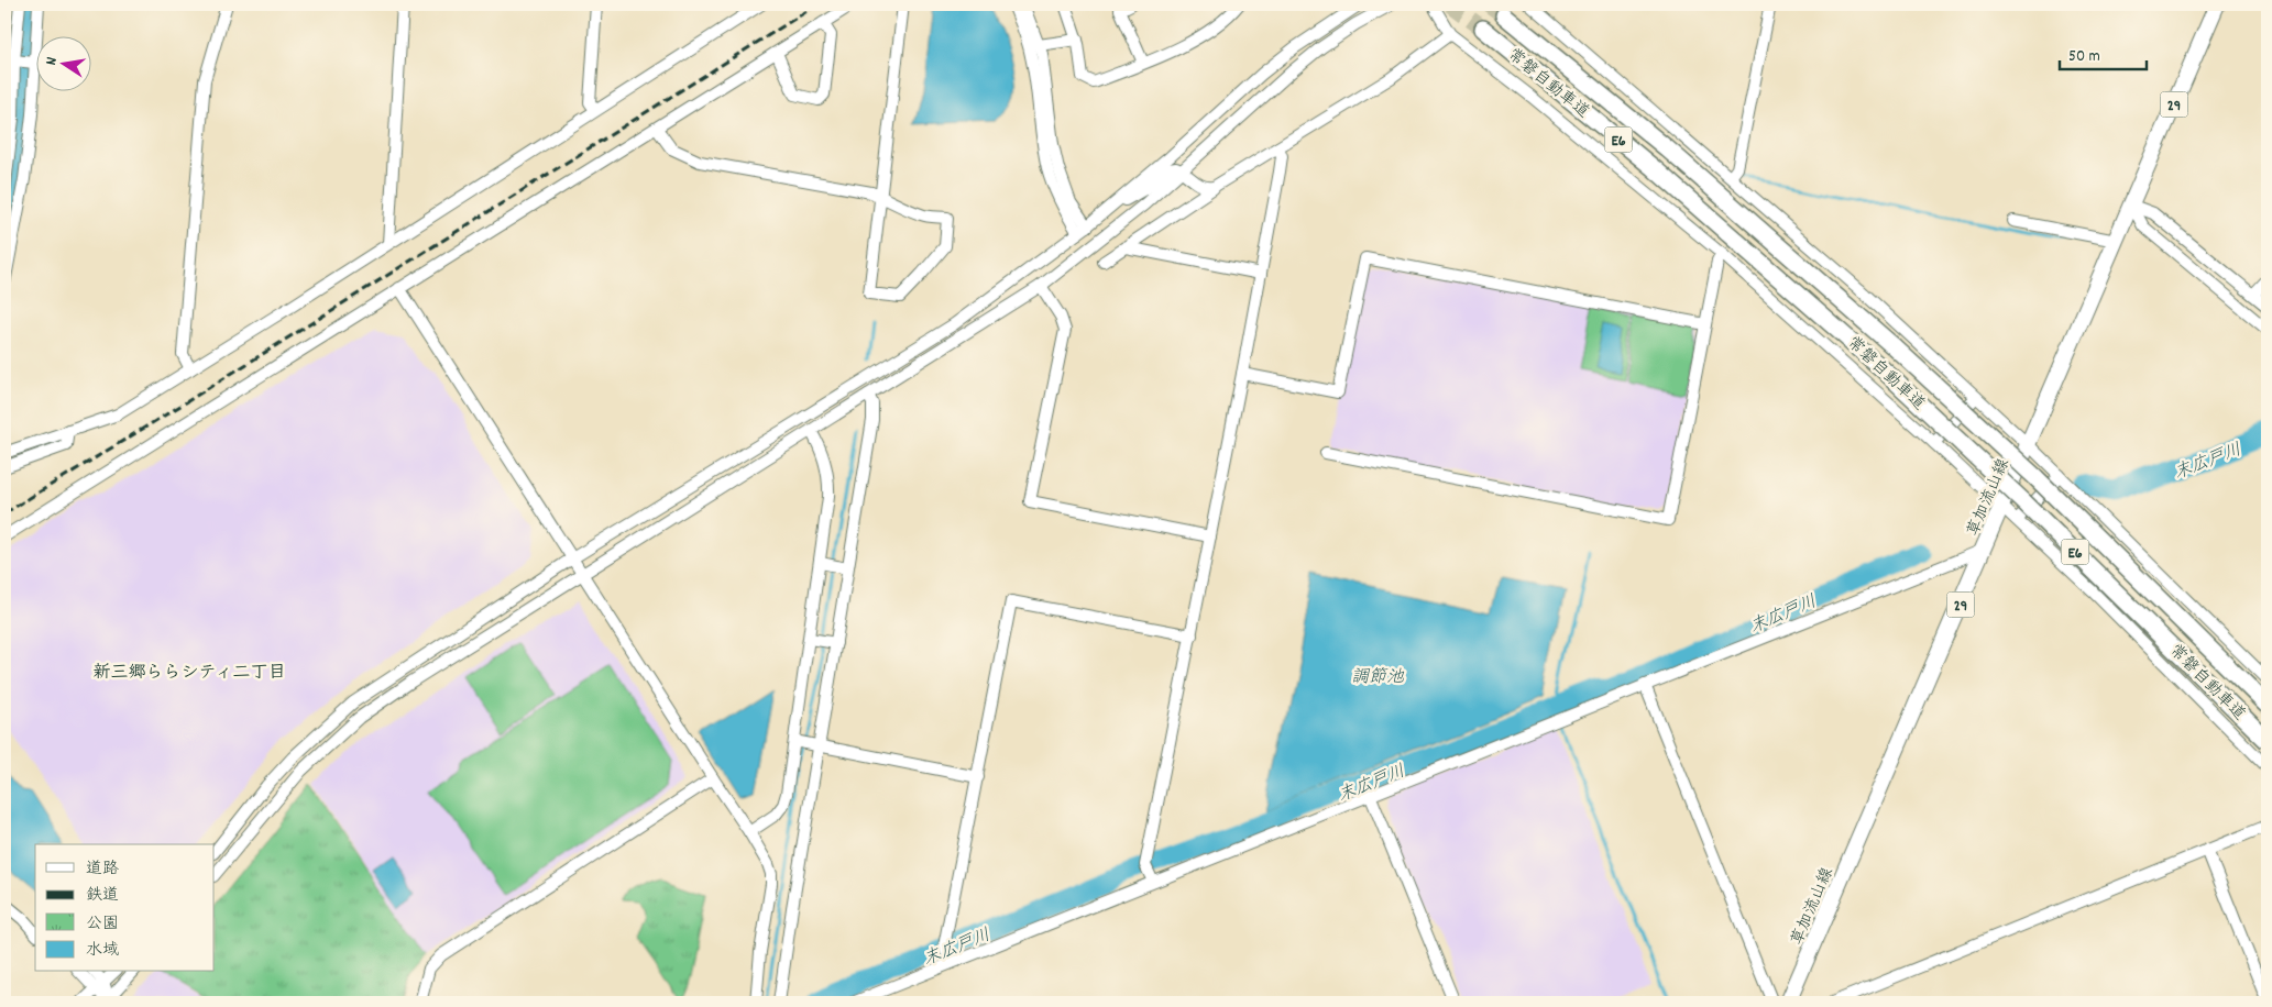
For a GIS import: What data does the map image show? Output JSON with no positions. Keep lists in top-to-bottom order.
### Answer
{
  "streets": {
    "highway": ["常磐自動車道", "E6"],
    "main road": ["29", "草加流山線"]
  },
  "districts": ["新三郷ららシティ二丁目"],
  "water": ["末広戸川", "調節池"],
  "legend": [
    "道路",
    "鉄道",
    "公園",
    "水域"
  ],
  "scale_bar": "50 m",
  "north": "left"
}
